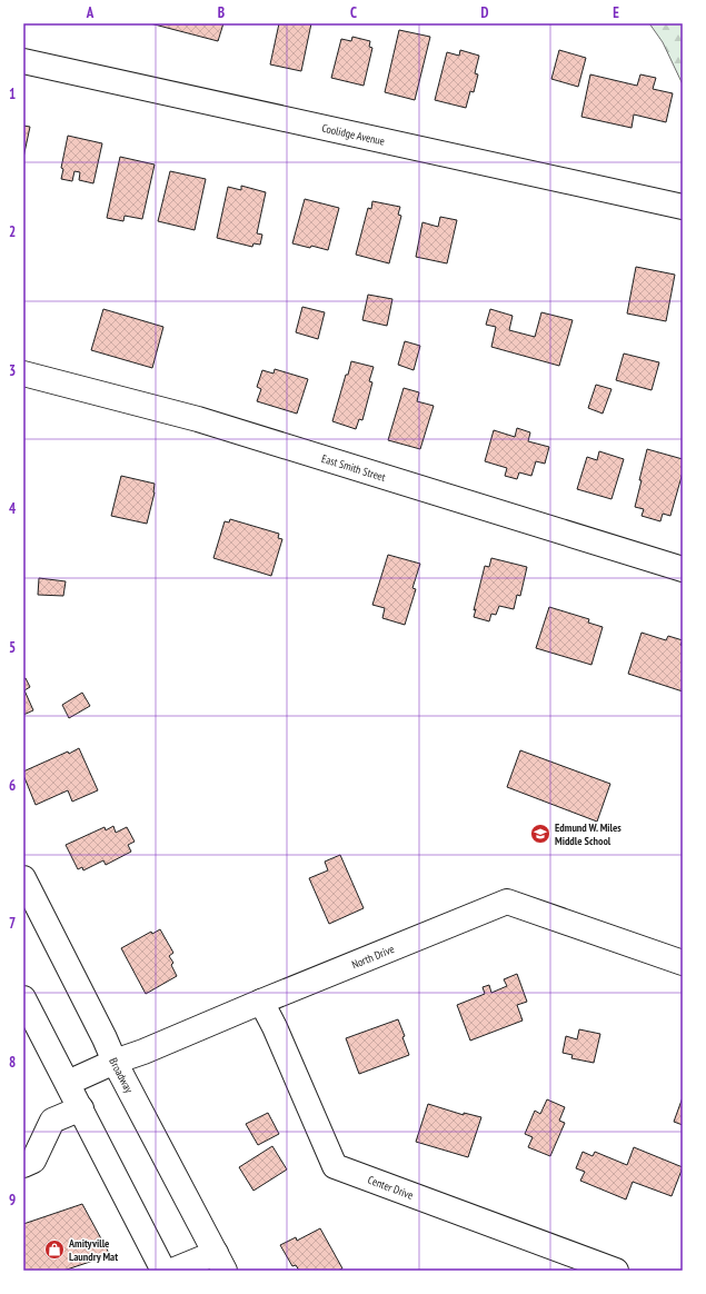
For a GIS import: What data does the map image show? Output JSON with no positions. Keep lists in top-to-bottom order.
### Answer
{
  "streets": {
    "street": [
      "Coolidge Avenue",
      "East Smith Street",
      "North Drive",
      "Broadway",
      "Center Drive"
    ]
  },
  "crossings": [
    ["North Drive", "Broadway"],
    ["North Drive", "Center Drive"]
  ],
  "places": {
    "school or university": ["Edmund W. Miles Middle School"],
    "shop": ["Amityville Laundry Mat"]
  },
  "grid": {
    "columns": [
      "A",
      "B",
      "C",
      "D",
      "E"
    ],
    "rows": [
      "1",
      "2",
      "3",
      "4",
      "5",
      "6",
      "7",
      "8",
      "9"
    ]
  }
}
